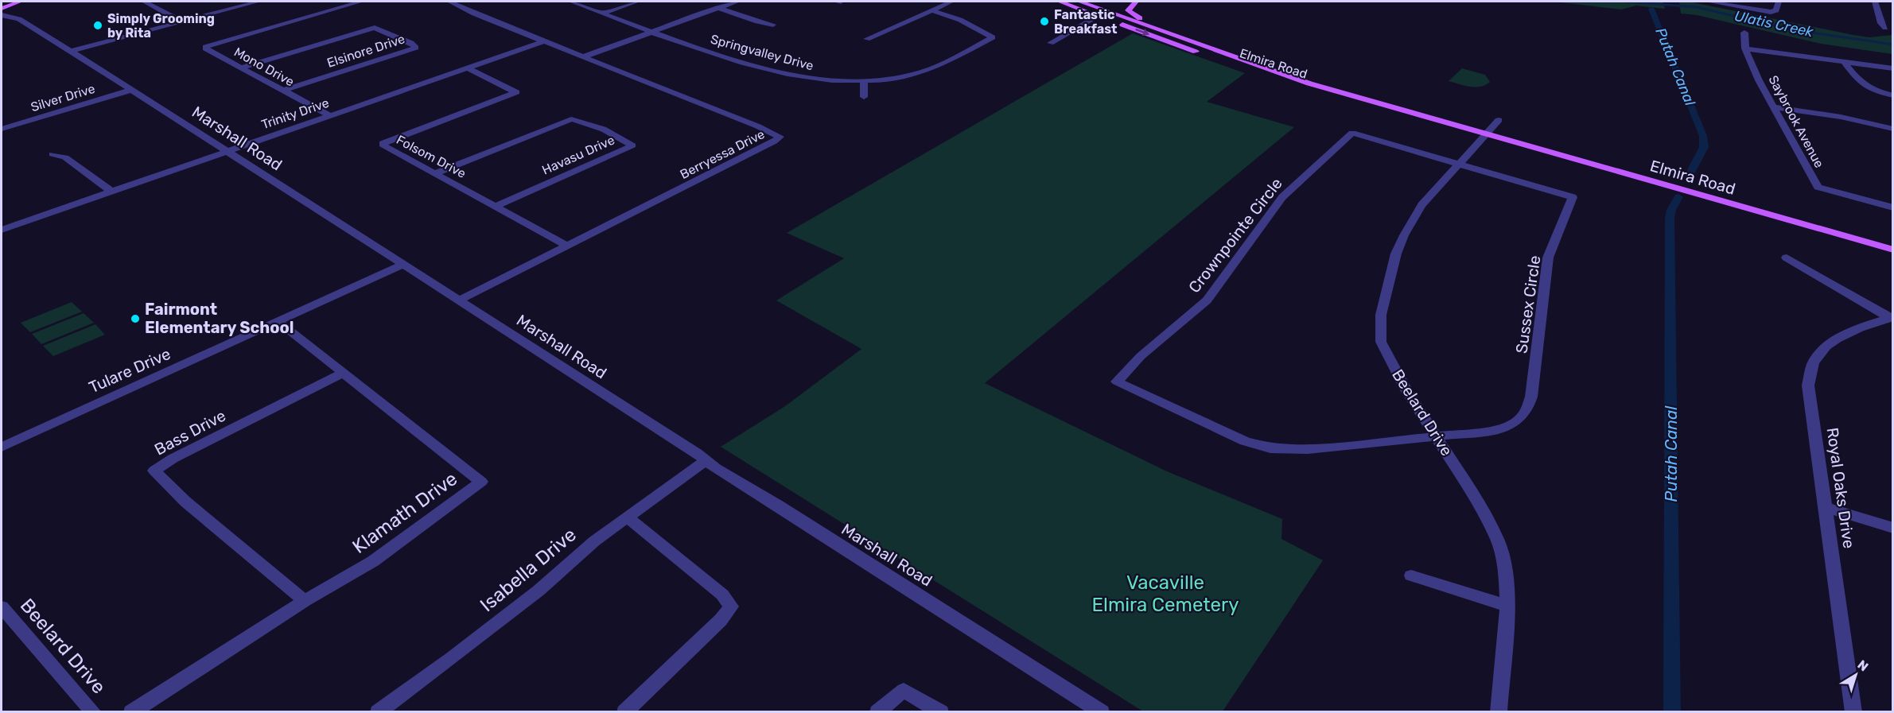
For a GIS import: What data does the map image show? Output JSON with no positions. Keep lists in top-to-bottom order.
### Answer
{
  "streets": {
    "main road": ["Elmira Road"],
    "street": [
      "Elsinore Drive",
      "Springvalley Drive",
      "Mono Drive",
      "Silver Drive",
      "Trinity Drive",
      "Saybrook Avenue",
      "Marshall Road",
      "Berryessa Drive",
      "Havasu Drive",
      "Folsom Drive",
      "Crownpointe Circle",
      "Sussex Circle",
      "Tulare Drive",
      "Beelard Drive",
      "Bass Drive",
      "Royal Oaks Drive",
      "Klamath Drive",
      "Isabella Drive"
    ]
  },
  "crossings": [
    ["Elsinore Drive", "Mono Drive"],
    ["Elmira Road", "Beelard Drive"],
    ["Mono Drive", "Trinity Drive"],
    ["Silver Drive", "Marshall Road"],
    ["Trinity Drive", "Marshall Road"],
    ["Trinity Drive", "Berryessa Drive"],
    ["Trinity Drive", "Folsom Drive"],
    ["Marshall Road", "Berryessa Drive"],
    ["Marshall Road", "Tulare Drive"],
    ["Marshall Road", "Isabella Drive"],
    ["Berryessa Drive", "Folsom Drive"],
    ["Havasu Drive", "Folsom Drive"],
    ["Crownpointe Circle", "Sussex Circle"],
    ["Crownpointe Circle", "Beelard Drive"],
    ["Sussex Circle", "Beelard Drive"],
    ["Tulare Drive", "Klamath Drive"],
    ["Bass Drive", "Klamath Drive"]
  ],
  "water": ["Ulatis Creek", "Putah Canal"],
  "parks": ["Vacaville Elmira Cemetery"],
  "places": ["Fantastic Breakfast", "Simply Grooming by Rita", "Fairmont Elementary School"],
  "north": "top right"
}
